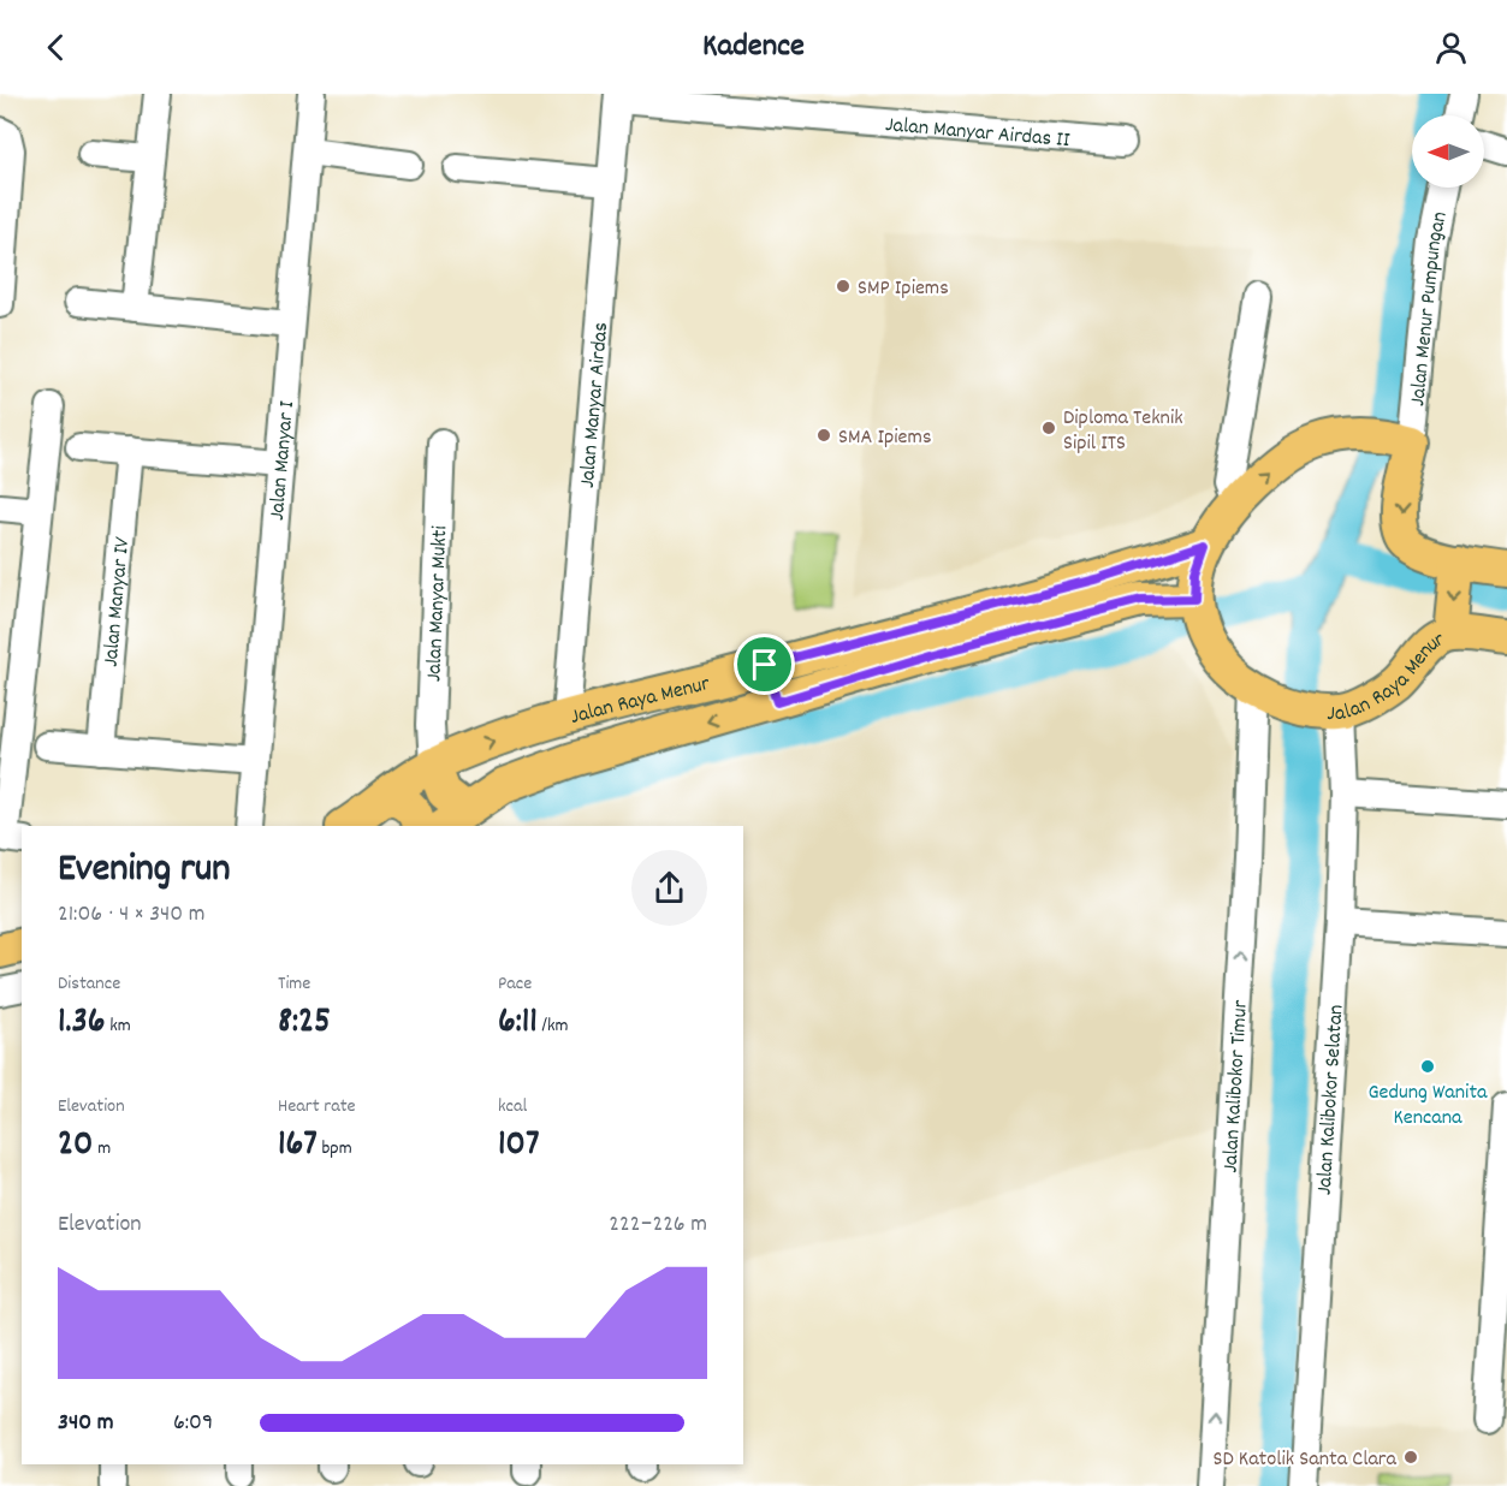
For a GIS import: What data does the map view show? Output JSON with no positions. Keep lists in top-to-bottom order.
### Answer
{
  "streets": {
    "main road": ["Jalan Raya Menur"],
    "street": [
      "Jalan Manyar Airdas II",
      "Jalan Menur Pumpungan",
      "Jalan Manyar Airdas",
      "Jalan Manyar I",
      "Jalan Manyar IV",
      "Jalan Manyar Mukti",
      "Jalan Kalibokor Timur",
      "Jalan Kalibokor Selatan"
    ]
  },
  "crossings": [
    ["Jalan Manyar Airdas II", "Jalan Manyar Airdas"],
    ["Jalan Manyar Airdas", "Jalan Raya Menur"],
    ["Jalan Manyar Mukti", "Jalan Raya Menur"],
    ["Jalan Raya Menur", "Jalan Kalibokor Timur"],
    ["Jalan Raya Menur", "Jalan Kalibokor Selatan"]
  ],
  "one_way": ["Jalan Kalibokor Timur"],
  "places": [
    "SMP Ipiems",
    "Diploma Teknik Sipil ITS",
    "SMA Ipiems",
    "Gedung Wanita Kencana",
    "SD Katolik Santa Clara"
  ],
  "north": "left",
  "page": {
    "header": "Kadence",
    "heading": ["Evening run", "21:06 · 4 × 340 m"],
    "stats": [
      ["Distance", "1.36 km"],
      ["Time", "8:25"],
      ["Pace", "6:11 /km"],
      ["Elevation", "20 m"],
      ["Heart rate", "167 bpm"],
      ["kcal", "107"]
    ],
    "chart": ["Elevation", "222–226 m"],
    "list": [
      {
        "name": "340 m",
        "note": "6:09"
      }
    ]
  }
}
